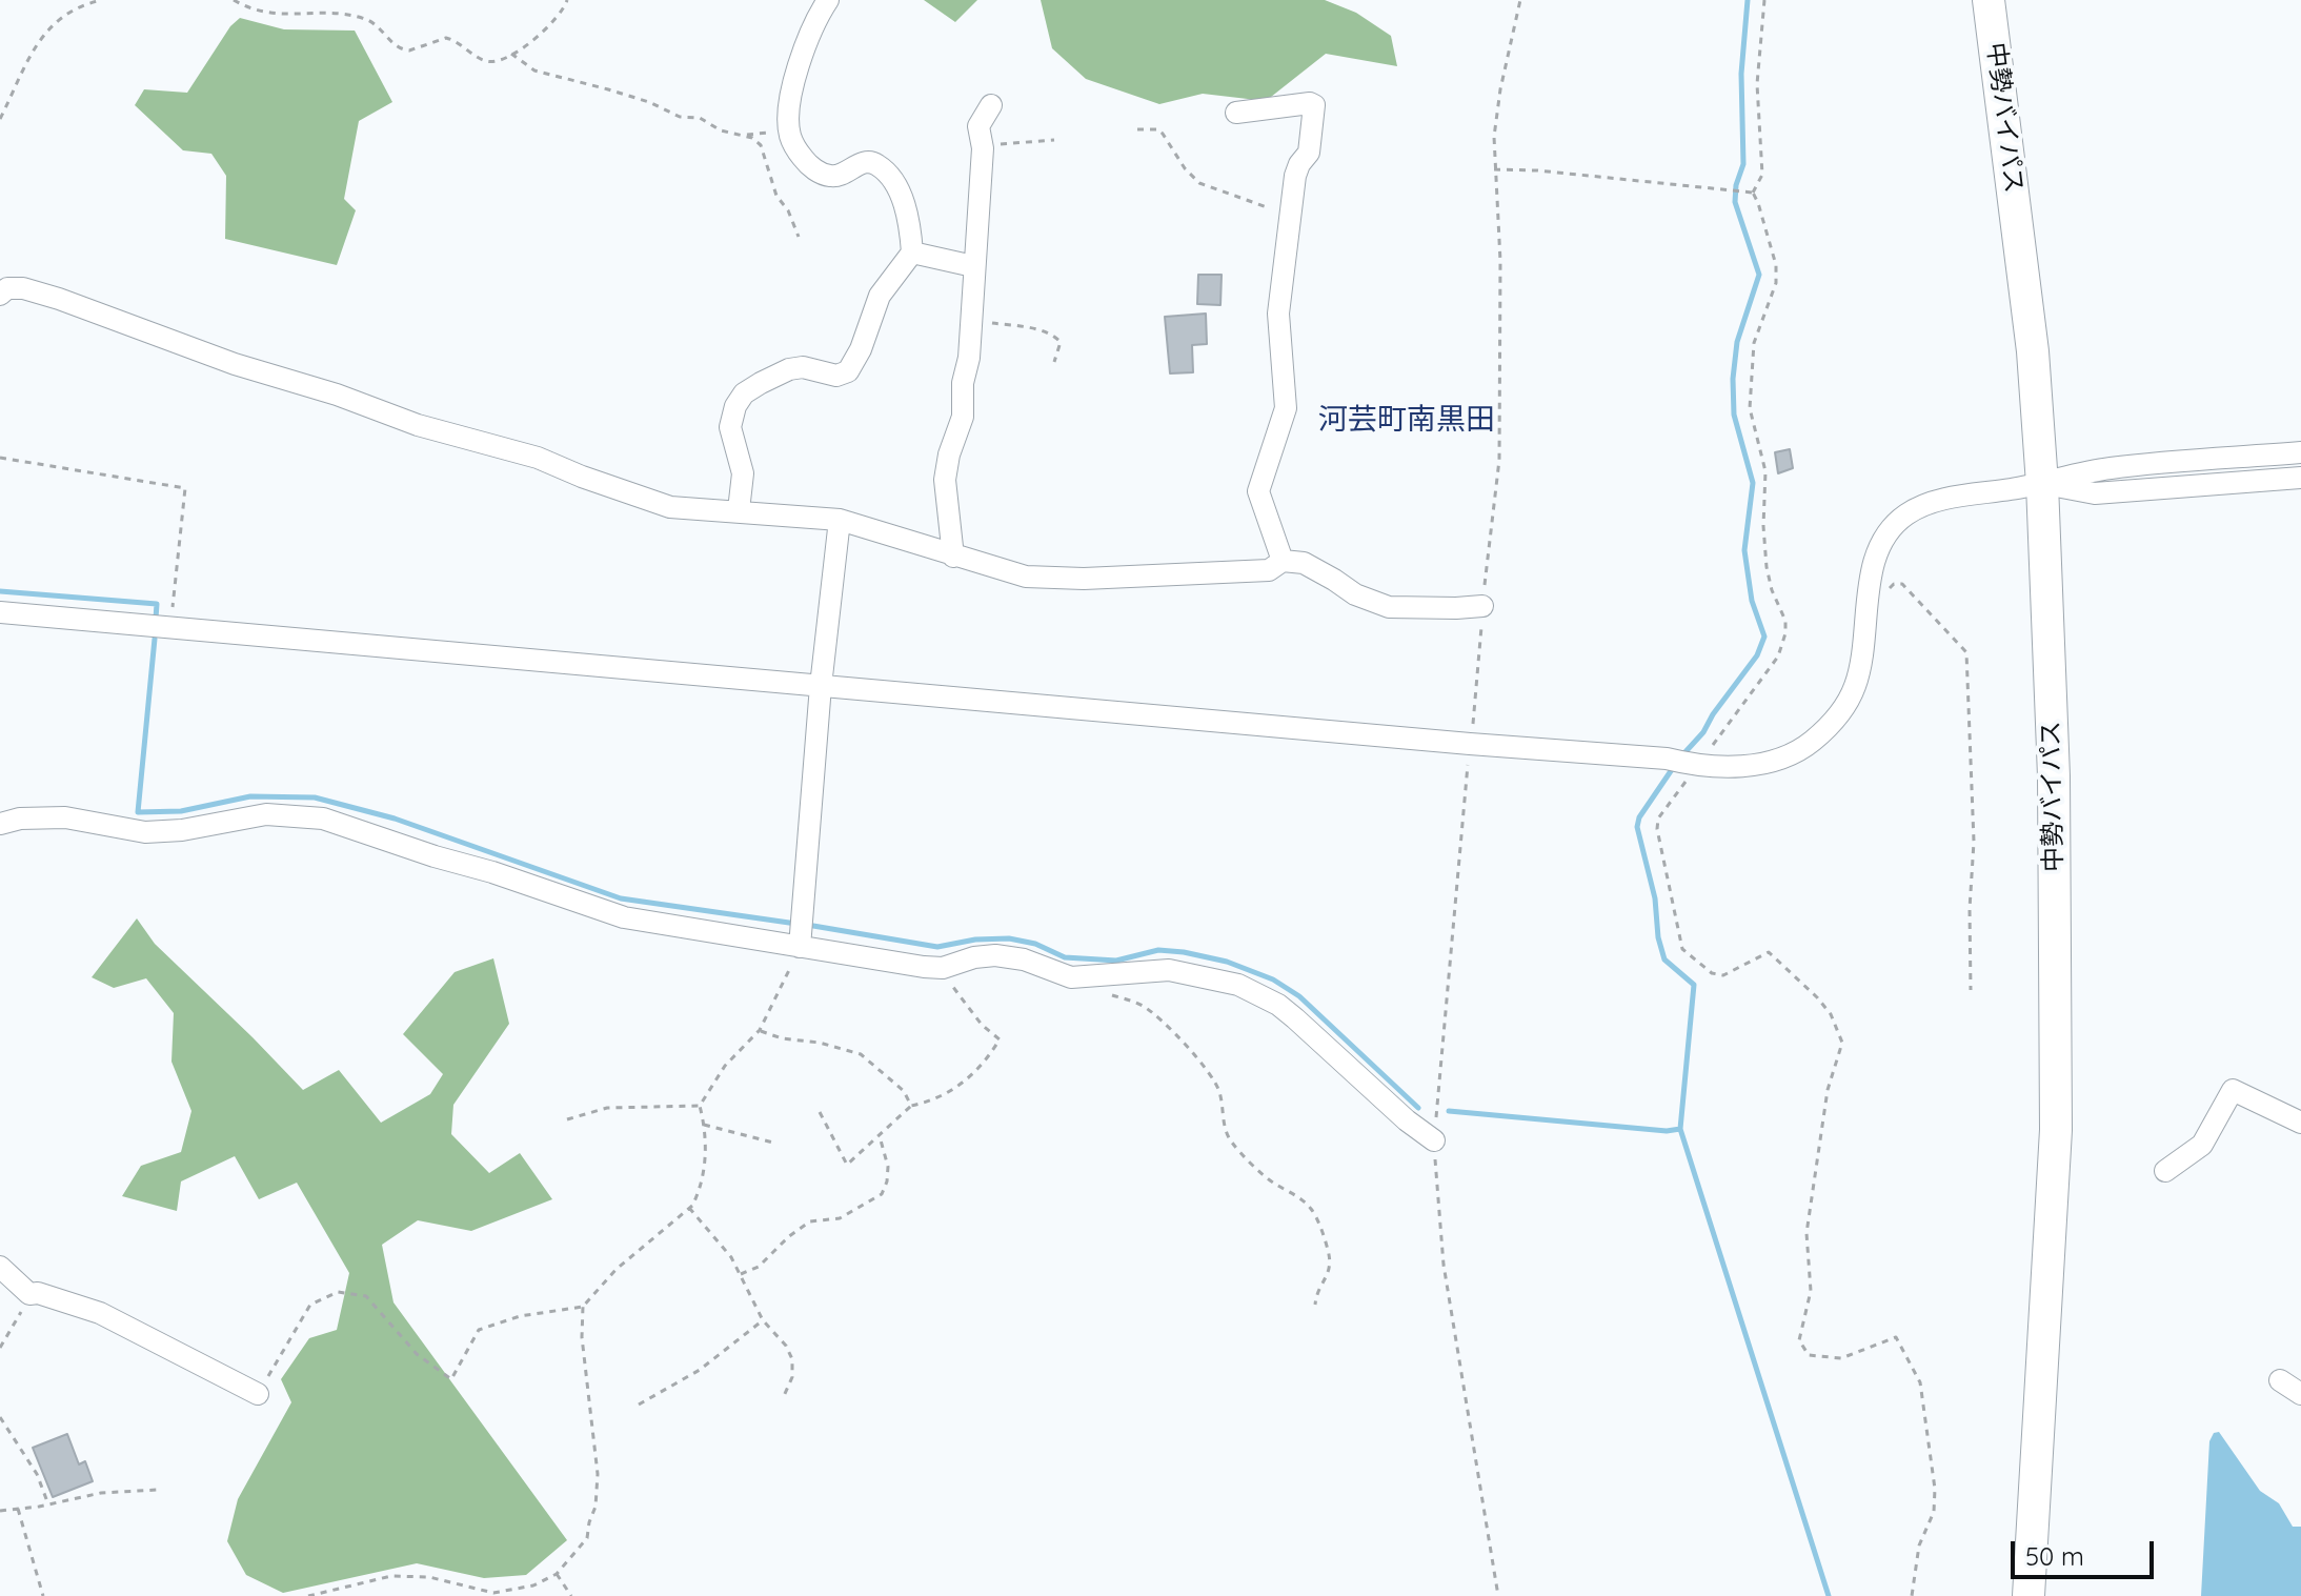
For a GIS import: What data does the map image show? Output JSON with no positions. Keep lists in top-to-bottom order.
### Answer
{
  "streets": {
    "highway": ["中勢バイパス"]
  },
  "districts": ["河芸町南黒田"],
  "scale_bar": "50 m"
}
